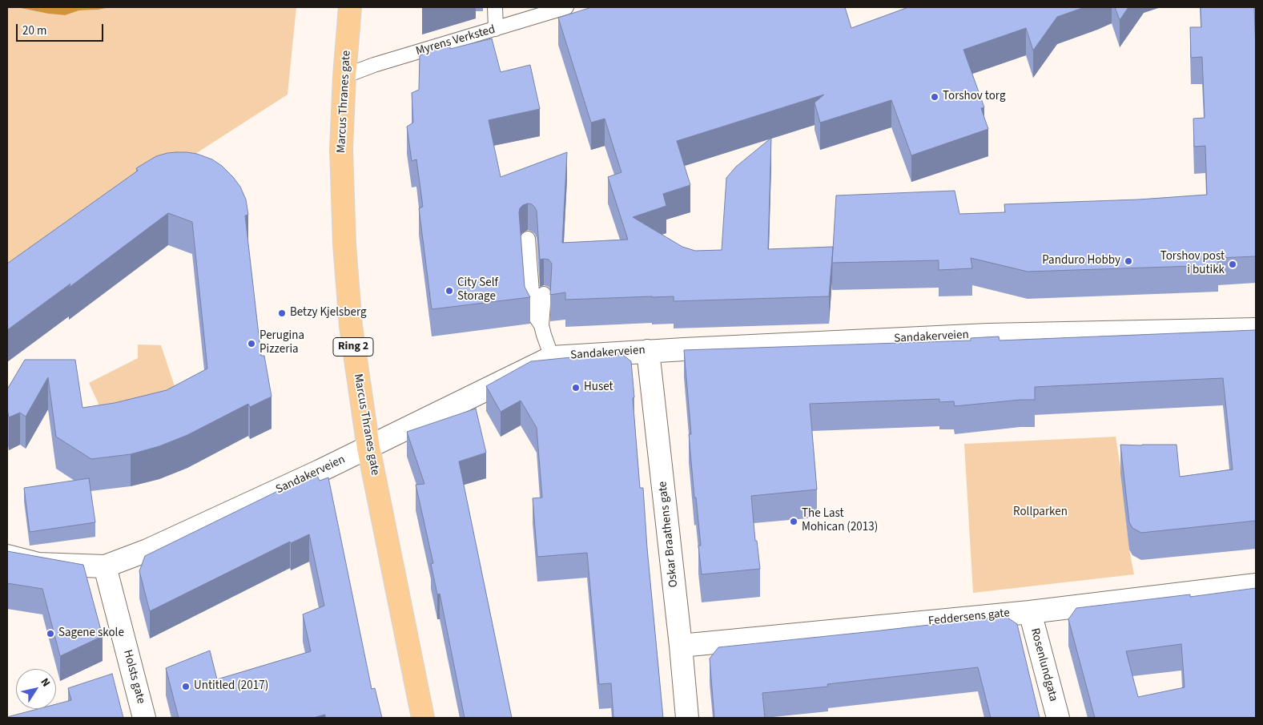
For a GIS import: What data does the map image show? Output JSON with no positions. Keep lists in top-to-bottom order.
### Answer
{
  "streets": {
    "main road": ["Marcus Thranes gate", "Ring 2"],
    "street": [
      "Sandakerveien",
      "Oskar Braathens gate",
      "Feddersens gate",
      "Rosenlundgata",
      "Holsts gate"
    ],
    "lane": ["Myrens Verksted"]
  },
  "crossings": [
    ["Myrens Verksted", "Marcus Thranes gate"],
    ["Marcus Thranes gate", "Sandakerveien"],
    ["Sandakerveien", "Oskar Braathens gate"],
    ["Sandakerveien", "Holsts gate"],
    ["Oskar Braathens gate", "Feddersens gate"],
    ["Feddersens gate", "Rosenlundgata"]
  ],
  "parks": ["Rollparken"],
  "places": [
    "Torshov torg",
    "Panduro Hobby",
    "Torshov post i butikk",
    "City Self Storage",
    "Betzy Kjelsberg",
    "Perugina Pizzeria",
    "Huset",
    "The Last Mohican (2013)",
    "Sagene skole",
    "Untitled (2017)"
  ],
  "scale_bar": "20 m",
  "north": "top right"
}
